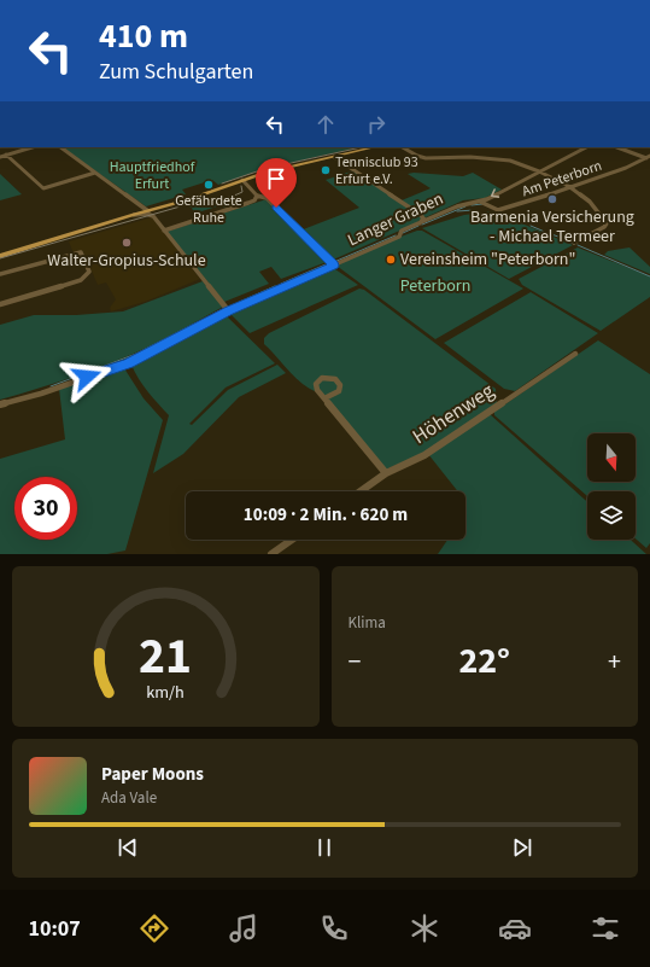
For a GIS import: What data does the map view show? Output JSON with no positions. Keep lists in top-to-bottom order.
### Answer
{
  "streets": {
    "street": ["Am Peterborn", "Langer Graben", "Höhenweg"]
  },
  "crossings": [
    ["Am Peterborn", "Langer Graben"]
  ],
  "parks": ["Hauptfriedhof Erfurt", "Peterborn"],
  "places": [
    "Tennisclub 93 Erfurt e.V.",
    "Gefährdete Ruhe",
    "Barmenia Versicherung - Michael Termeer",
    "Walter-Gropius-Schule",
    "Vereinsheim \"Peterborn\""
  ],
  "north": "bottom",
  "page": {
    "turn": ["410 m", "Zum Schulgarten"],
    "limit": "30",
    "trip": "10:09 · 2 Min. · 620 m",
    "tile": "Klima",
    "heat": ["−", "22°", "+"],
    "song": ["Paper Moons", "Ada Vale"],
    "tabs": "10:07",
    "gauge": ["21", "km/h"]
  }
}
